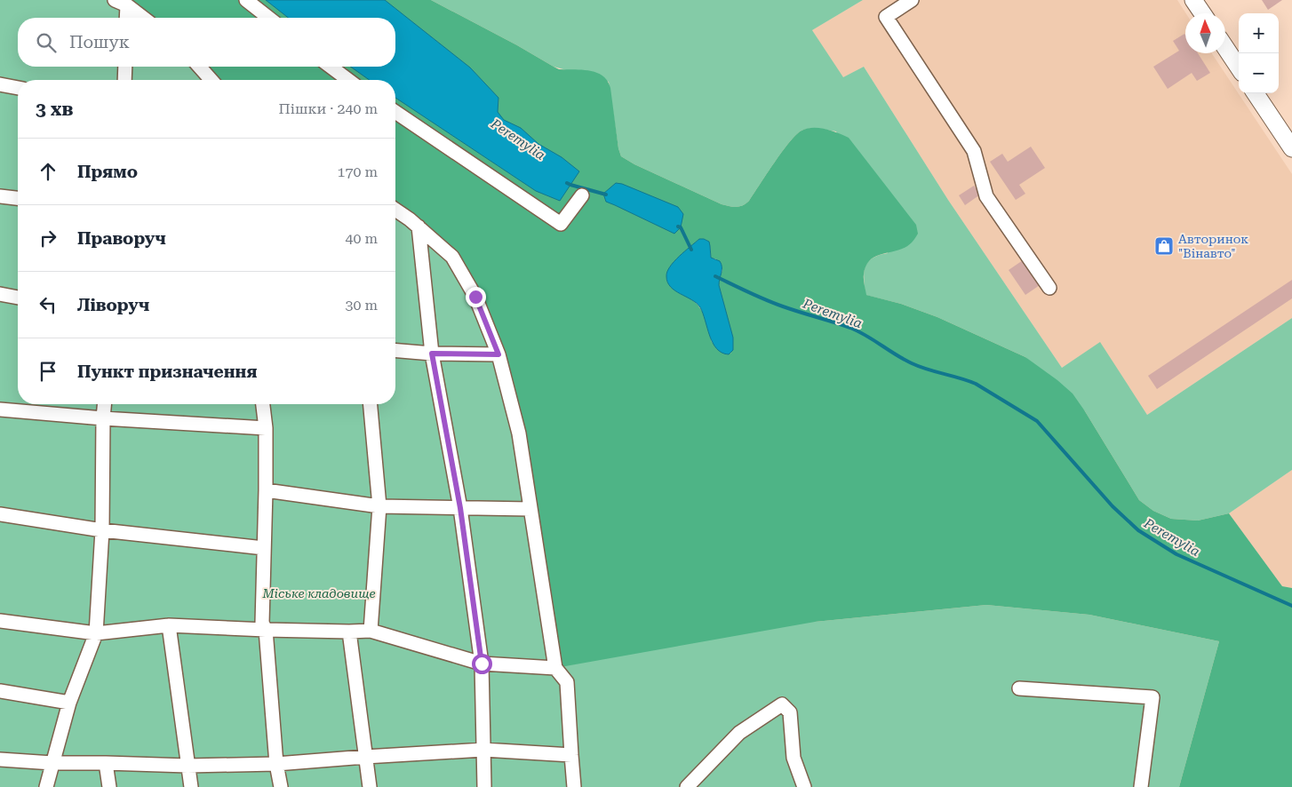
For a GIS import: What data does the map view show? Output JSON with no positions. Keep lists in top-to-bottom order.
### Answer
{
  "water": ["Peremylia"],
  "parks": ["Міське кладовище"],
  "places": {
    "shop": ["Авторинок \"Вінавто\""]
  },
  "north": "top",
  "page": {
    "map_buttons": ["+", "−"],
    "search": "Пошук",
    "heading": ["3 хв", "Пішки · 240 m"],
    "list": [
      ["Прямо", "170 m"],
      ["Праворуч", "40 m"],
      ["Ліворуч", "30 m"],
      "Пункт призначення"
    ]
  }
}
